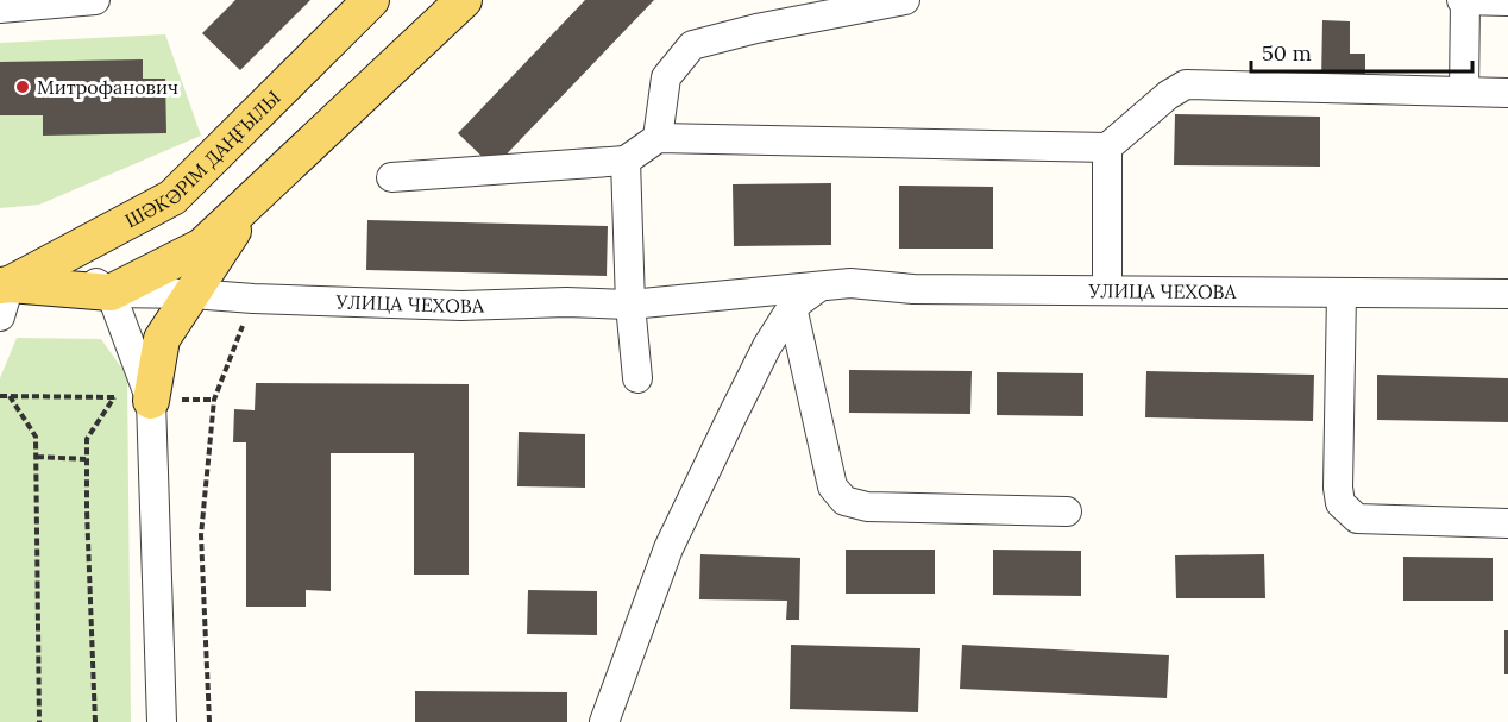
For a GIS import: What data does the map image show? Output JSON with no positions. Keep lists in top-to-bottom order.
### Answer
{
  "streets": {
    "main road": ["ШӘКӘРІМ ДАҢҒЫЛЫ", "УЛИЦА ЧЕХОВА"]
  },
  "crossings": [
    ["ШӘКӘРІМ ДАҢҒЫЛЫ", "УЛИЦА ЧЕХОВА"]
  ],
  "places": ["Митрофанович"],
  "scale_bar": "50 m"
}
